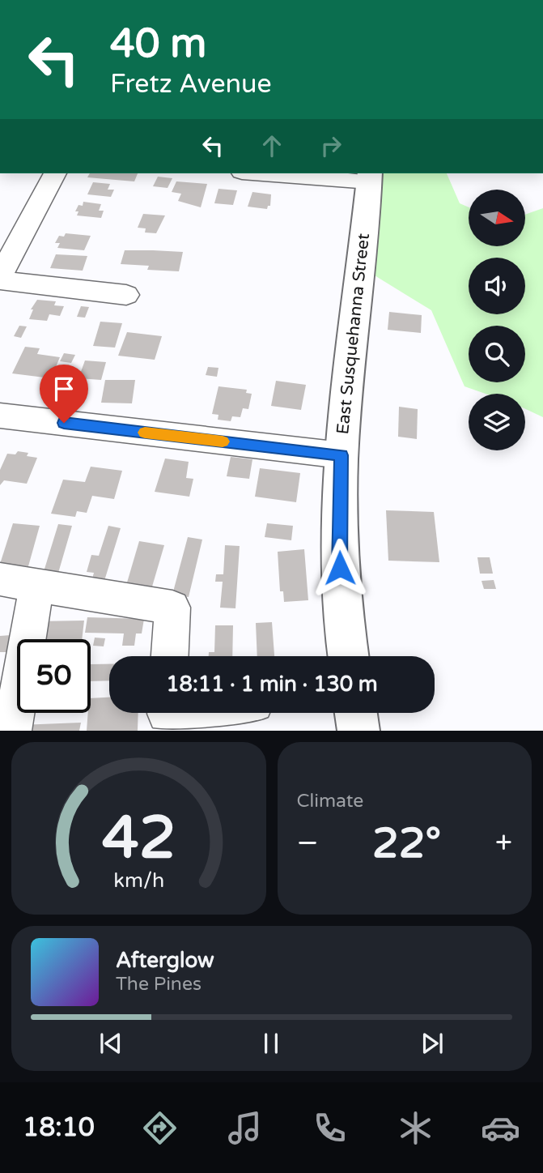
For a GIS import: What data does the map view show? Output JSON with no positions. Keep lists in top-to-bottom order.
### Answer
{
  "streets": {
    "main road": ["East Susquehanna Street"]
  },
  "north": "right",
  "page": {
    "turn": ["40 m", "Fretz Avenue"],
    "limit": "50",
    "trip": "18:11 · 1 min · 130 m",
    "tile": "Climate",
    "heat": ["−", "22°", "+"],
    "song": ["Afterglow", "The Pines"],
    "tabs": "18:10",
    "gauge": ["42", "km/h"]
  }
}
